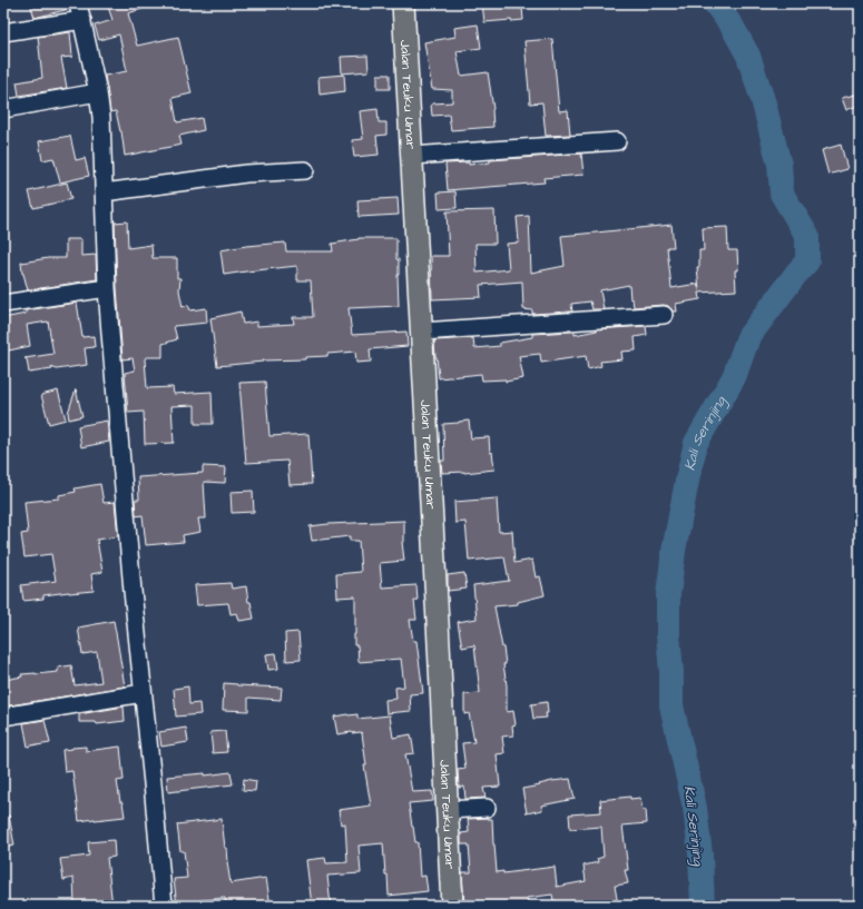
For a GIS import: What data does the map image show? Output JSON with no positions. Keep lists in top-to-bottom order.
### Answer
{
  "streets": {
    "main road": ["Jalan Teuku Umar"]
  },
  "water": ["Kali Serinjing"]
}
